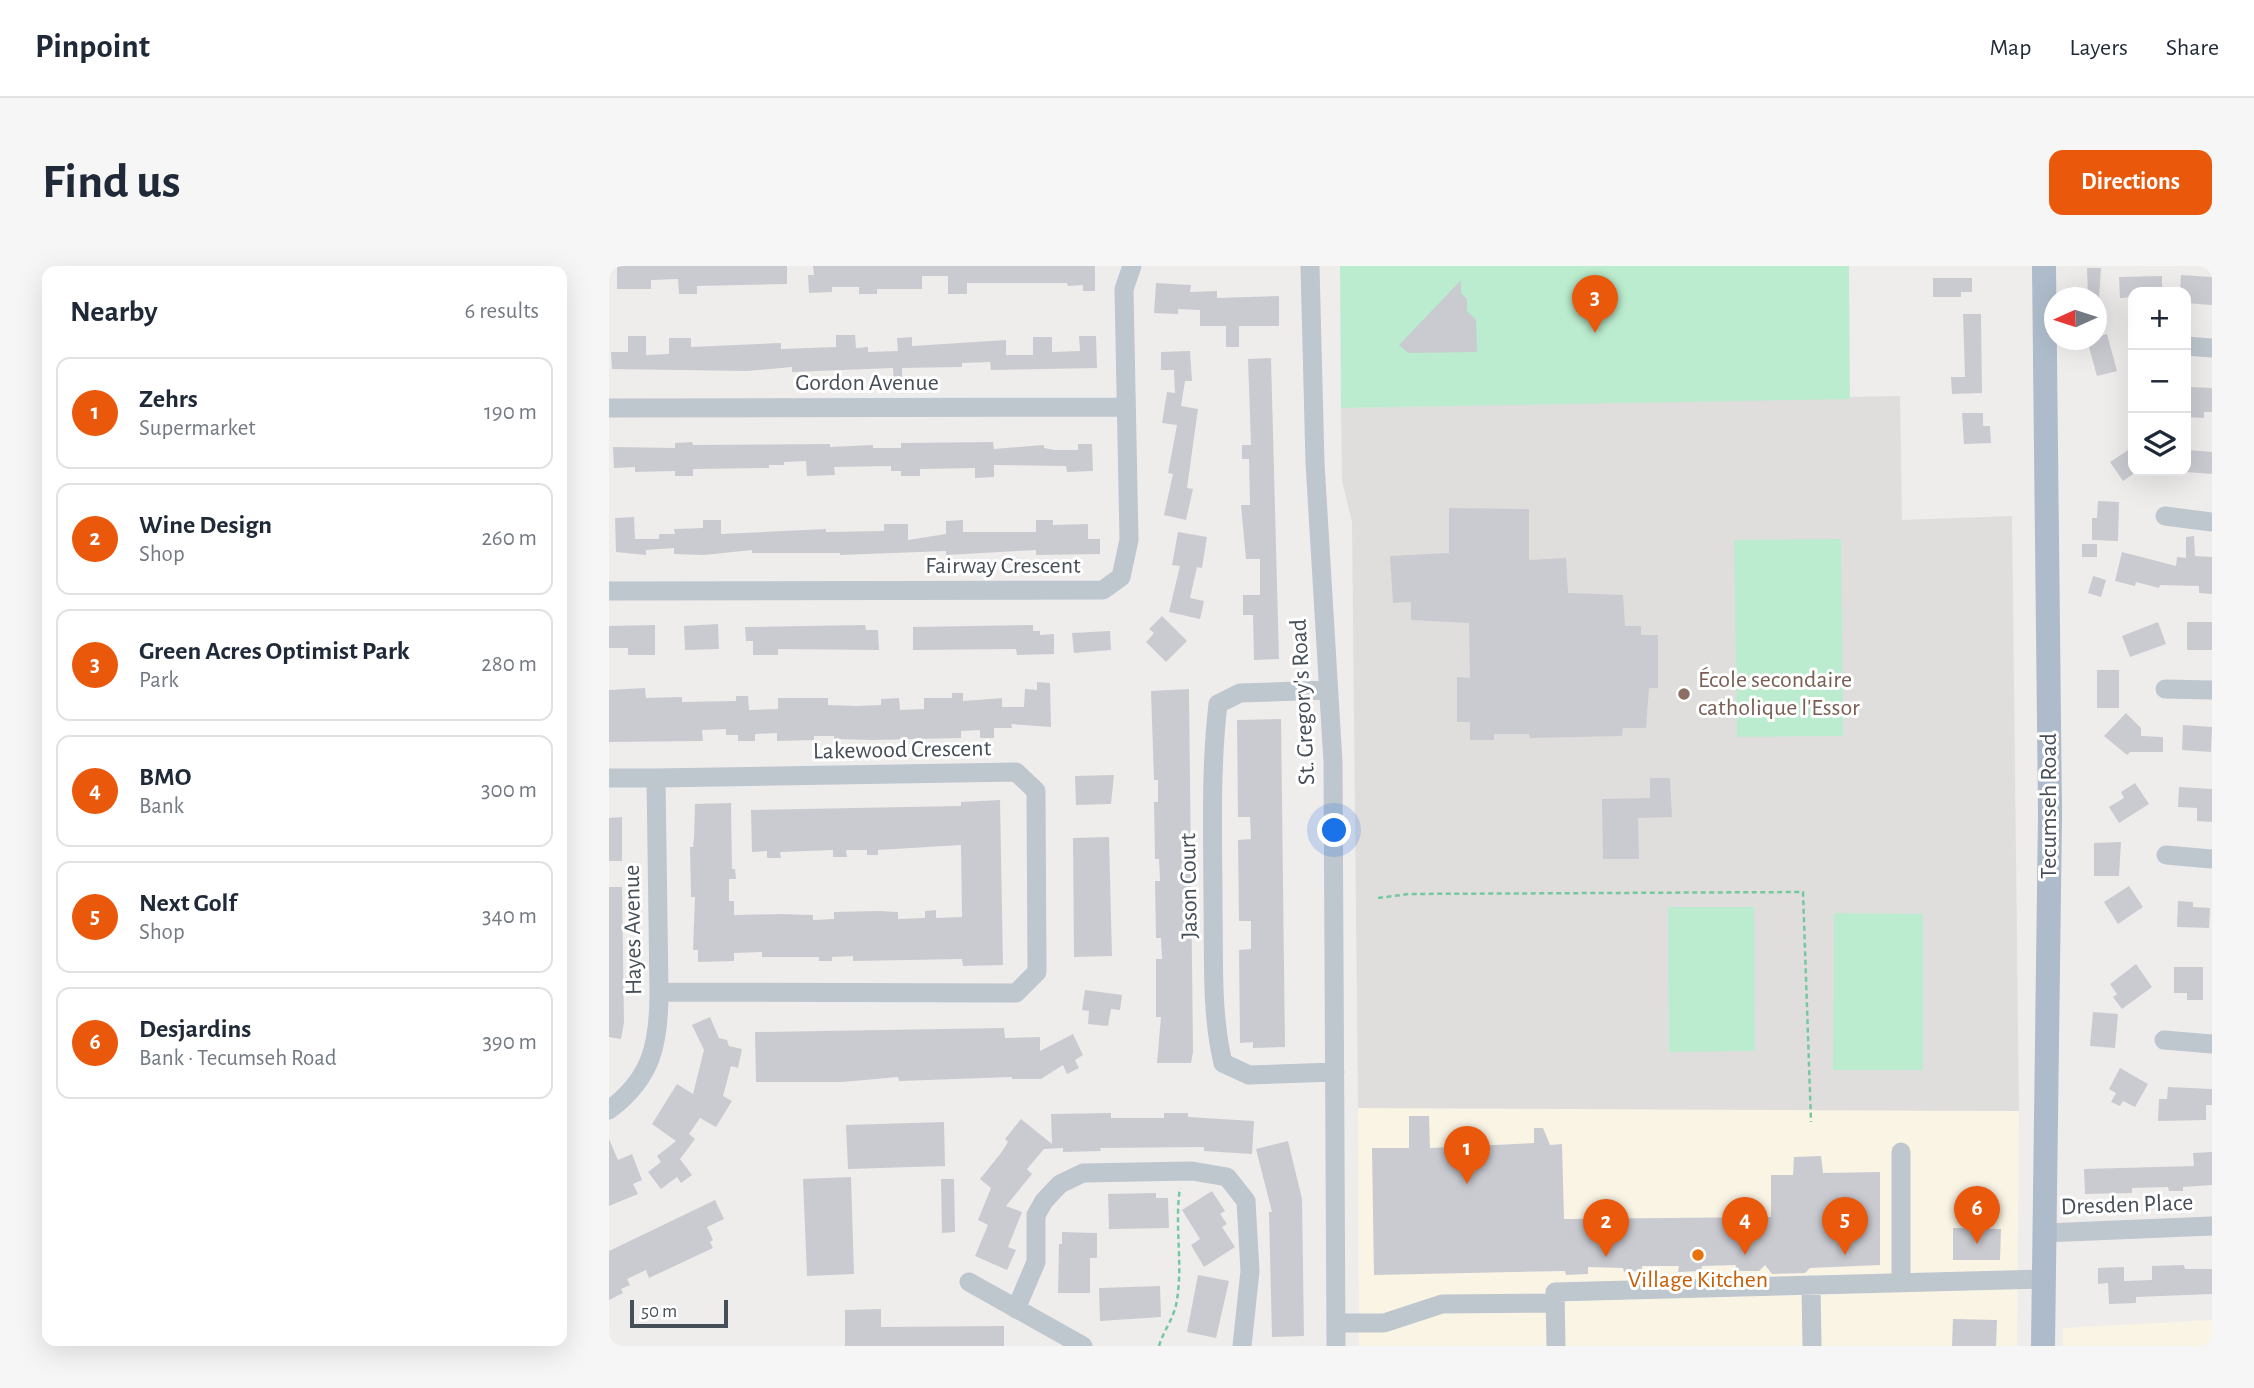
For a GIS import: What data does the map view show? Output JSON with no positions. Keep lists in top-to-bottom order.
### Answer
{
  "streets": {
    "main road": ["Tecumseh Road"],
    "street": [
      "Gordon Avenue",
      "Fairway Crescent",
      "St. Gregory's Road",
      "Lakewood Crescent",
      "Jason Court",
      "Hayes Avenue",
      "Dresden Place"
    ]
  },
  "crossings": [
    ["Gordon Avenue", "Fairway Crescent"],
    ["St. Gregory's Road", "Jason Court"],
    ["Lakewood Crescent", "Hayes Avenue"],
    ["Tecumseh Road", "Dresden Place"]
  ],
  "places": ["École secondaire catholique l'Essor", "Village Kitchen"],
  "scale_bar": "50 m",
  "north": "left",
  "page": {
    "header": "Pinpoint",
    "nav": ["Map", "Layers", "Share"],
    "buttons": "Directions",
    "title": "Find us",
    "heading": ["Nearby", "6 results"],
    "pins": [
      "3",
      "1",
      "6",
      "4",
      "5",
      "2"
    ],
    "map_buttons": ["+", "−"],
    "list": [
      {
        "mark": "1",
        "name": "Zehrs",
        "note": "Supermarket",
        "value": "190 m"
      },
      {
        "mark": "2",
        "name": "Wine Design",
        "note": "Shop",
        "value": "260 m"
      },
      {
        "mark": "3",
        "name": "Green Acres Optimist Park",
        "note": "Park",
        "value": "280 m"
      },
      {
        "mark": "4",
        "name": "BMO",
        "note": "Bank",
        "value": "300 m"
      },
      {
        "mark": "5",
        "name": "Next Golf",
        "note": "Shop",
        "value": "340 m"
      },
      {
        "mark": "6",
        "name": "Desjardins",
        "note": "Bank · Tecumseh Road",
        "value": "390 m"
      }
    ],
    "scale": "50 m"
  }
}
